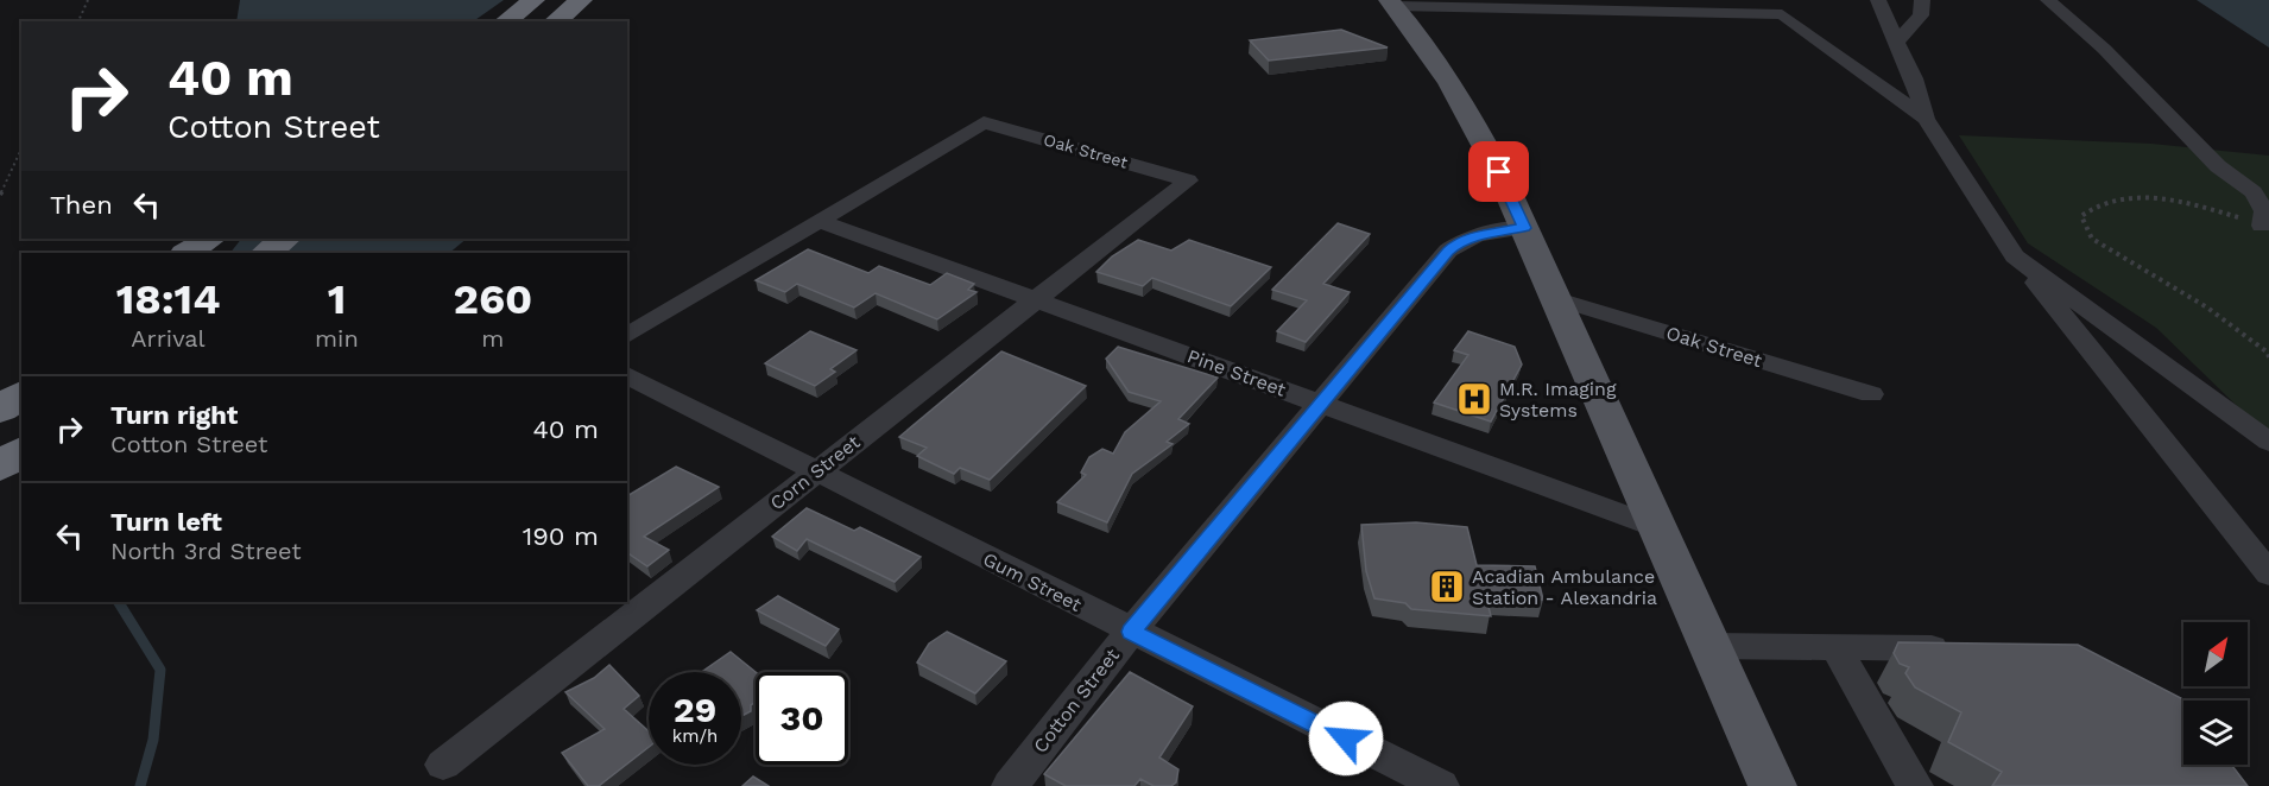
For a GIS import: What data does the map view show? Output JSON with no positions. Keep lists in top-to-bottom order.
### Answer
{
  "streets": {
    "street": [
      "Oak Street",
      "Pine Street",
      "Corn Street",
      "Gum Street",
      "Cotton Street"
    ]
  },
  "crossings": [
    ["Oak Street", "Pine Street"],
    ["Oak Street", "Corn Street"],
    ["Pine Street", "Corn Street"],
    ["Pine Street", "Cotton Street"],
    ["Corn Street", "Gum Street"],
    ["Gum Street", "Cotton Street"]
  ],
  "places": {
    "hospital": ["M.R. Imaging Systems"],
    "building": ["Acadian Ambulance Station - Alexandria"]
  },
  "north": "top right",
  "page": {
    "turn": ["40 m", "Cotton Street"],
    "then": "Then",
    "eta": [
      "18:14",
      "Arrival",
      "1",
      "min",
      "260",
      "m"
    ],
    "list": [
      {
        "name": "Turn right",
        "note": "Cotton Street",
        "value": "40 m"
      },
      {
        "name": "Turn left",
        "note": "North 3rd Street",
        "value": "190 m"
      }
    ],
    "speed": "29 km/h",
    "limit": "30"
  }
}
